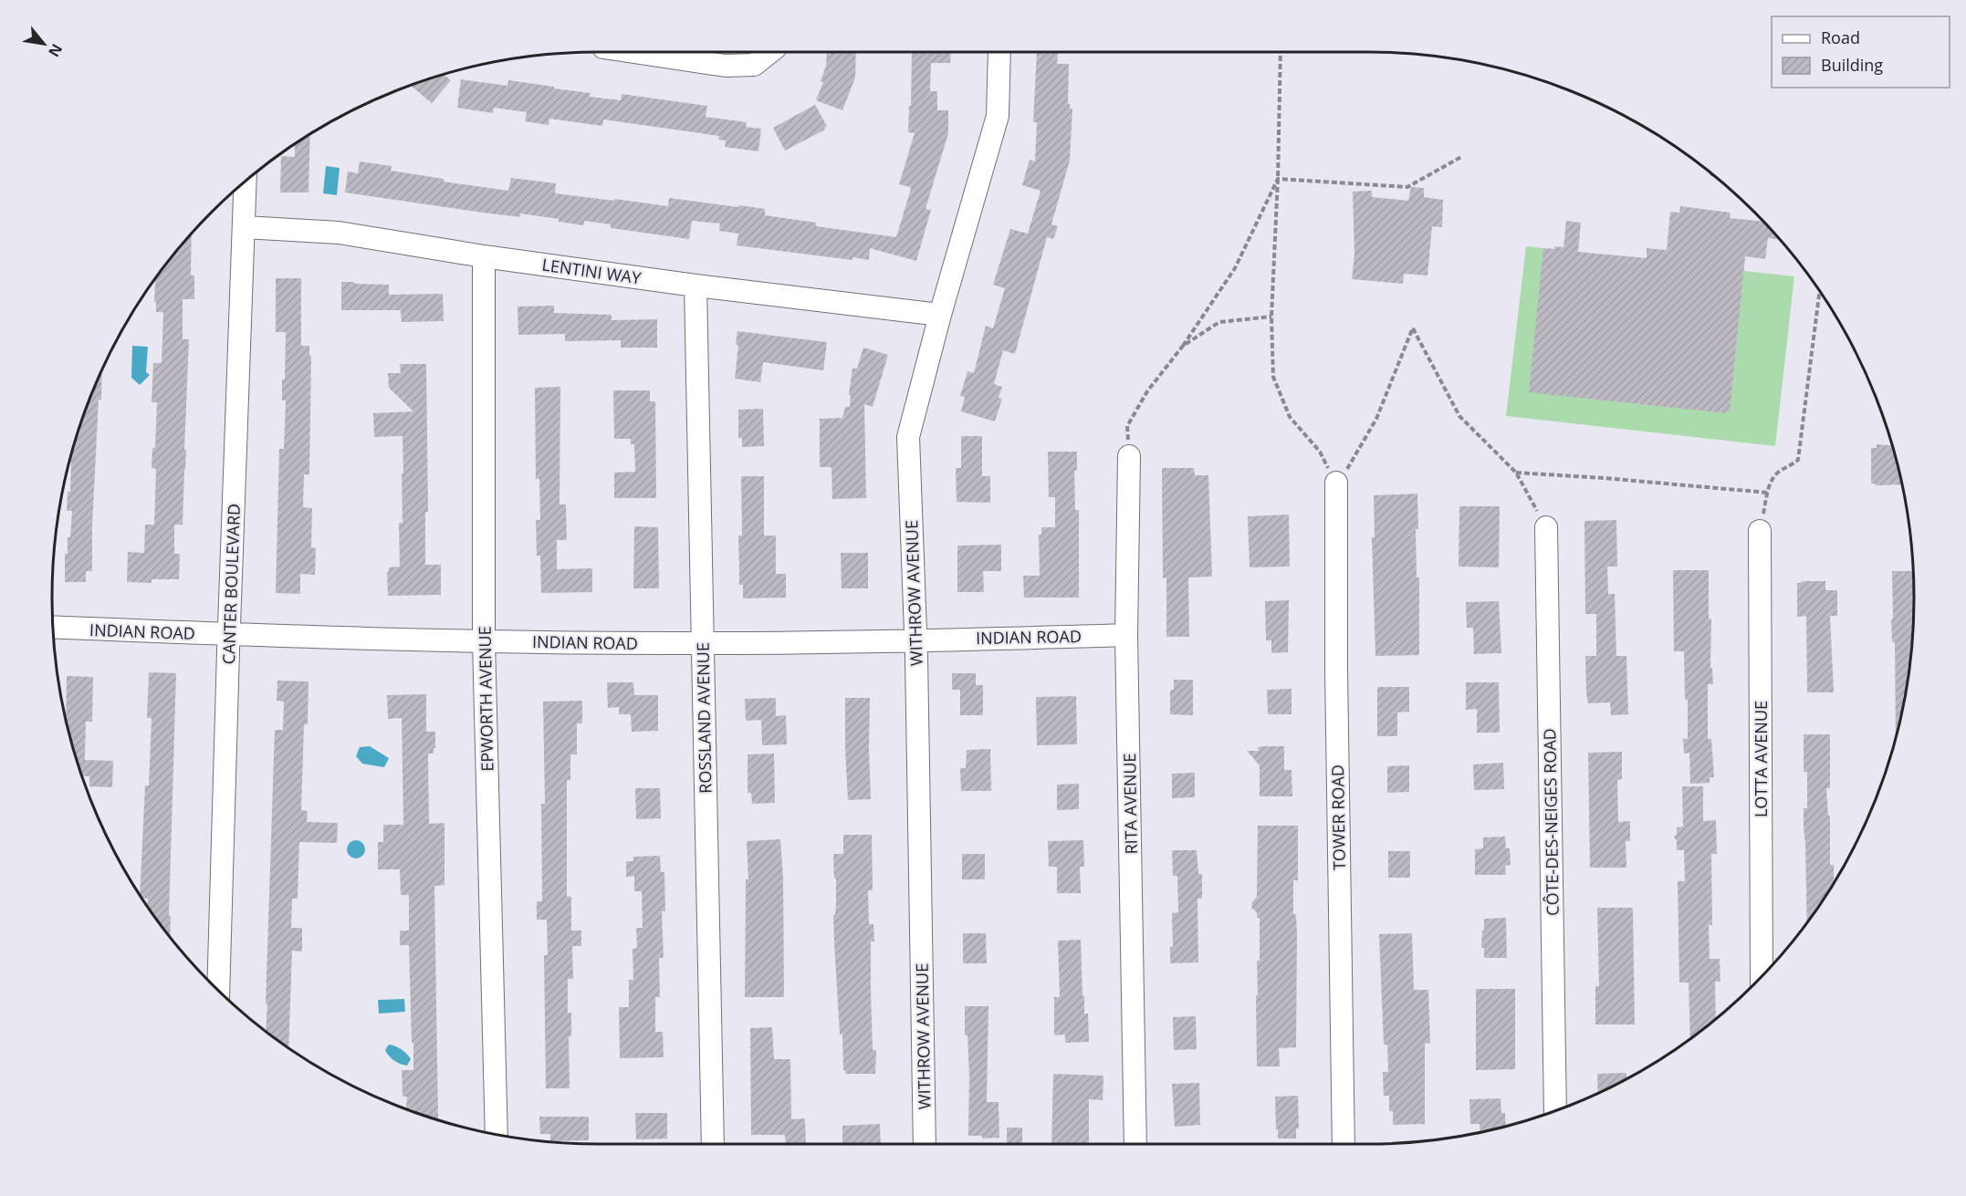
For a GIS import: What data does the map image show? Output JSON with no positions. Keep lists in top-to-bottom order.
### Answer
{
  "streets": {
    "street": [
      "LENTINI WAY",
      "CANTER BOULEVARD",
      "WITHROW AVENUE",
      "INDIAN ROAD",
      "EPWORTH AVENUE",
      "ROSSLAND AVENUE",
      "LOTTA AVENUE",
      "RITA AVENUE",
      "TOWER ROAD",
      "CÔTE-DES-NEIGES ROAD"
    ]
  },
  "crossings": [
    ["LENTINI WAY", "CANTER BOULEVARD"],
    ["LENTINI WAY", "WITHROW AVENUE"],
    ["LENTINI WAY", "EPWORTH AVENUE"],
    ["LENTINI WAY", "ROSSLAND AVENUE"],
    ["CANTER BOULEVARD", "INDIAN ROAD"],
    ["WITHROW AVENUE", "INDIAN ROAD"],
    ["INDIAN ROAD", "EPWORTH AVENUE"],
    ["INDIAN ROAD", "ROSSLAND AVENUE"],
    ["INDIAN ROAD", "RITA AVENUE"]
  ],
  "legend": ["Road", "Building"],
  "north": "bottom right"
}
